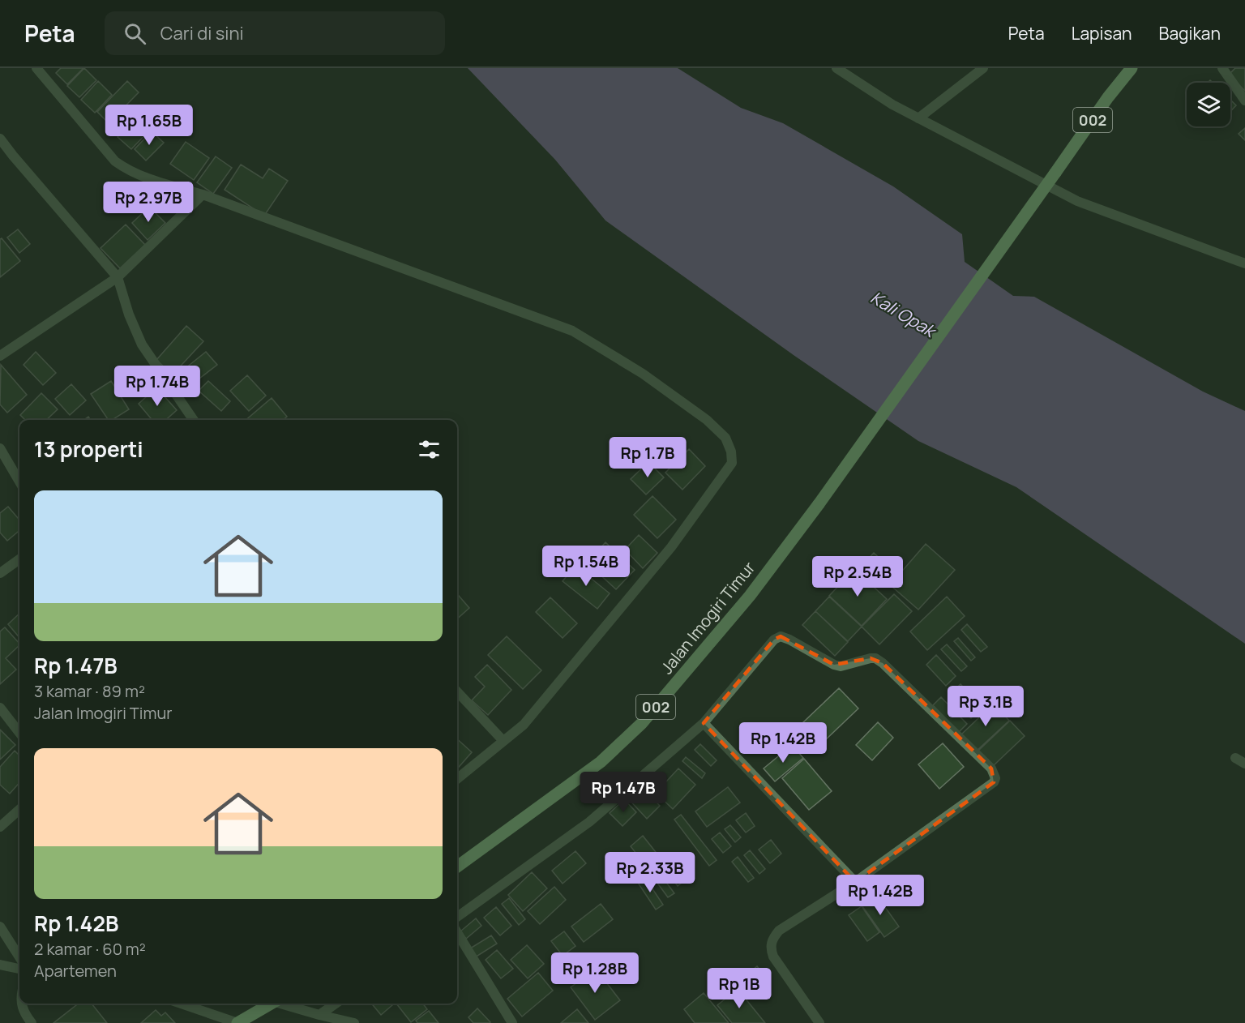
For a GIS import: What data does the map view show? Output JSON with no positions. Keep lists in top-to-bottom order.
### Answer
{
  "streets": {
    "main road": ["002", "Jalan Imogiri Timur"]
  },
  "water": ["Kali Opak"],
  "page": {
    "header": "Peta",
    "search": "Cari di sini",
    "nav": ["Peta", "Lapisan", "Bagikan"],
    "price": [
      "Rp 1.65B",
      "Rp 2.97B",
      "Rp 1.74B",
      "Rp 1.7B",
      "Rp 1.54B",
      "Rp 2.54B",
      "Rp 3.1B",
      "Rp 1.42B",
      "Rp 1.47B",
      "Rp 2.33B",
      "Rp 1.42B",
      "Rp 1.28B",
      "Rp 1B"
    ],
    "heading": "13 properti",
    "list": [
      {
        "name": "Rp 1.47B",
        "note": "3 kamar · 89 m² · Jalan Imogiri Timur"
      },
      {
        "name": "Rp 1.42B",
        "note": "2 kamar · 60 m² · Apartemen"
      }
    ]
  }
}
